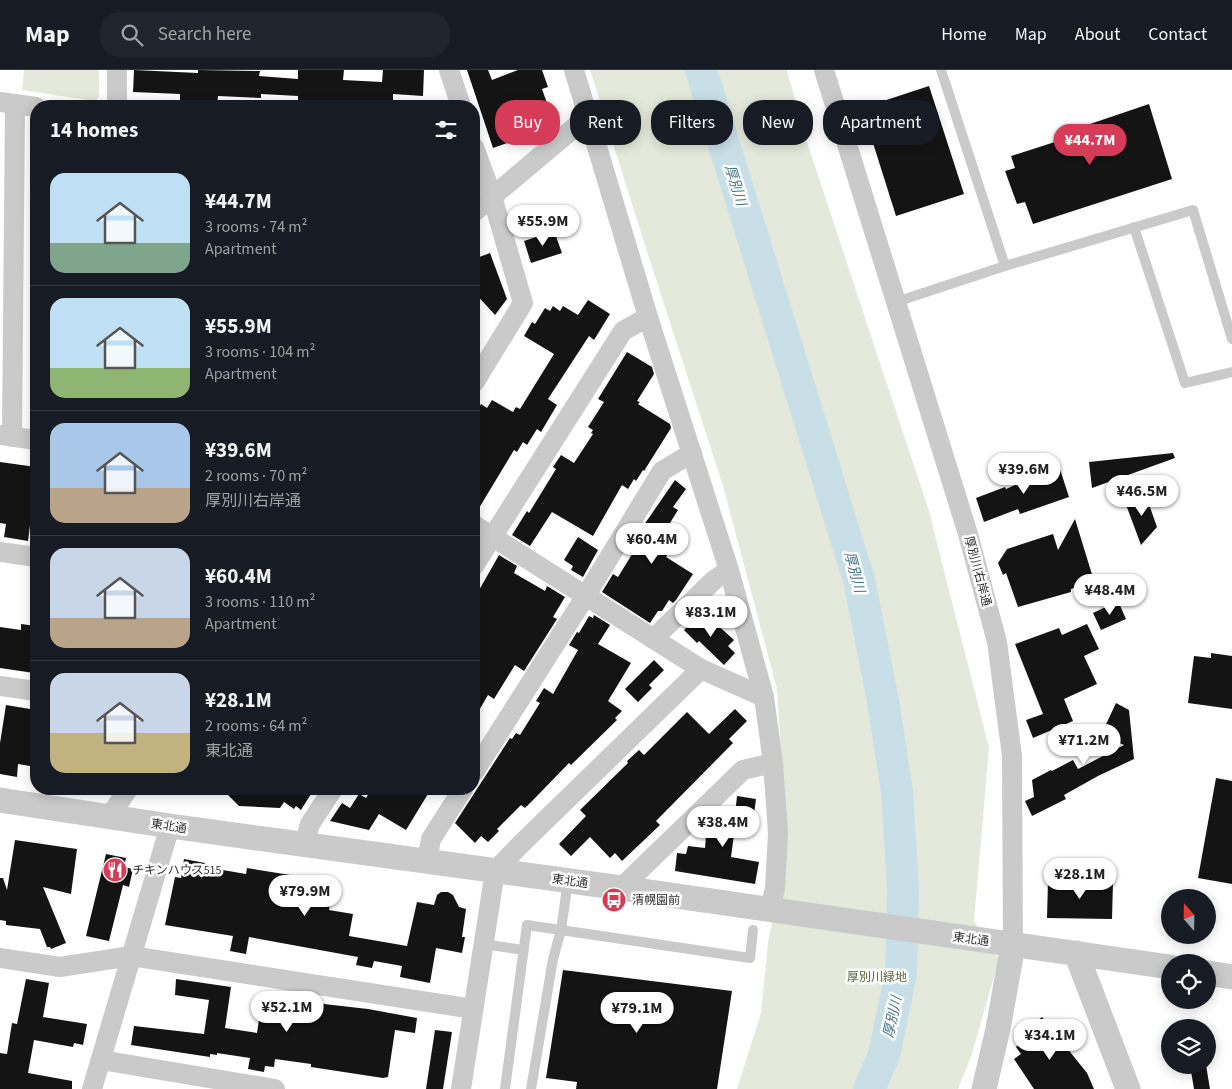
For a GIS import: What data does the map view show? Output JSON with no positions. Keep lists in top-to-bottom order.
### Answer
{
  "streets": {
    "street": ["厚別川右岸通", "東北通"]
  },
  "crossings": [
    ["厚別川右岸通", "東北通"]
  ],
  "water": ["厚別川"],
  "parks": ["厚別川緑地"],
  "places": {
    "restaurant": ["チキンハウス515"],
    "bus stop": ["清幌園前"]
  },
  "north": "top",
  "page": {
    "header": "Map",
    "search": "Search here",
    "nav": [
      "Home",
      "Map",
      "About",
      "Contact"
    ],
    "chip": [
      "Buy",
      "Rent",
      "Filters",
      "New",
      "Apartment"
    ],
    "heading": "14 homes",
    "price": [
      "¥44.7M",
      "¥55.9M",
      "¥39.6M",
      "¥46.5M",
      "¥60.4M",
      "¥48.4M",
      "¥83.1M",
      "¥71.2M",
      "¥38.4M",
      "¥28.1M",
      "¥79.9M",
      "¥52.1M",
      "¥79.1M",
      "¥34.1M"
    ],
    "list": [
      {
        "name": "¥44.7M",
        "note": "3 rooms · 74 m² · Apartment"
      },
      {
        "name": "¥55.9M",
        "note": "3 rooms · 104 m² · Apartment"
      },
      {
        "name": "¥39.6M",
        "note": "2 rooms · 70 m² · 厚別川右岸通"
      },
      {
        "name": "¥60.4M",
        "note": "3 rooms · 110 m² · Apartment"
      },
      {
        "name": "¥28.1M",
        "note": "2 rooms · 64 m² · 東北通"
      }
    ]
  }
}
